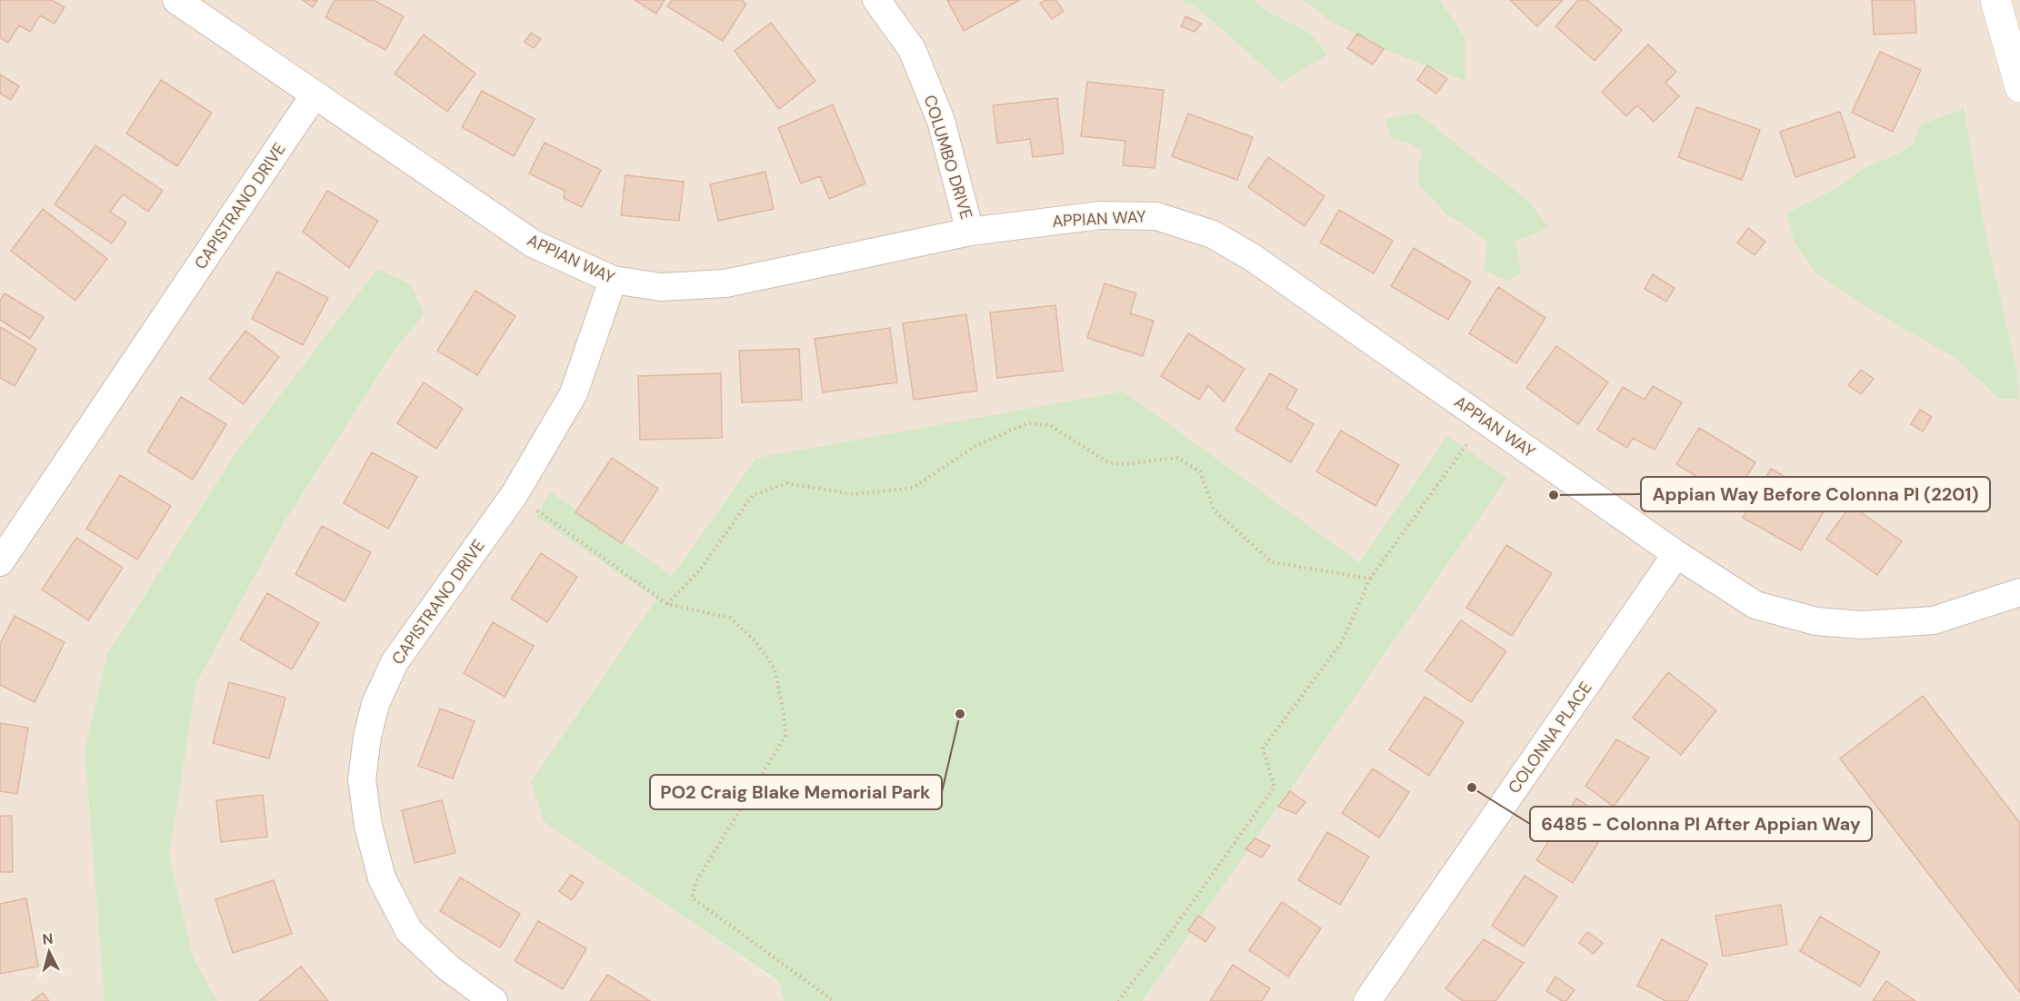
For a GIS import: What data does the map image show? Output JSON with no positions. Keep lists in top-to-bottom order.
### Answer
{
  "streets": {
    "street": [
      "COLUMBO DRIVE",
      "CAPISTRANO DRIVE",
      "APPIAN WAY",
      "COLONNA PLACE"
    ]
  },
  "crossings": [
    ["COLUMBO DRIVE", "APPIAN WAY"],
    ["CAPISTRANO DRIVE", "APPIAN WAY"],
    ["APPIAN WAY", "COLONNA PLACE"]
  ],
  "places": ["Appian Way Before Colonna Pl (2201)", "PO2 Craig Blake Memorial Park", "6485 - Colonna Pl After Appian Way"],
  "north": "top"
}
